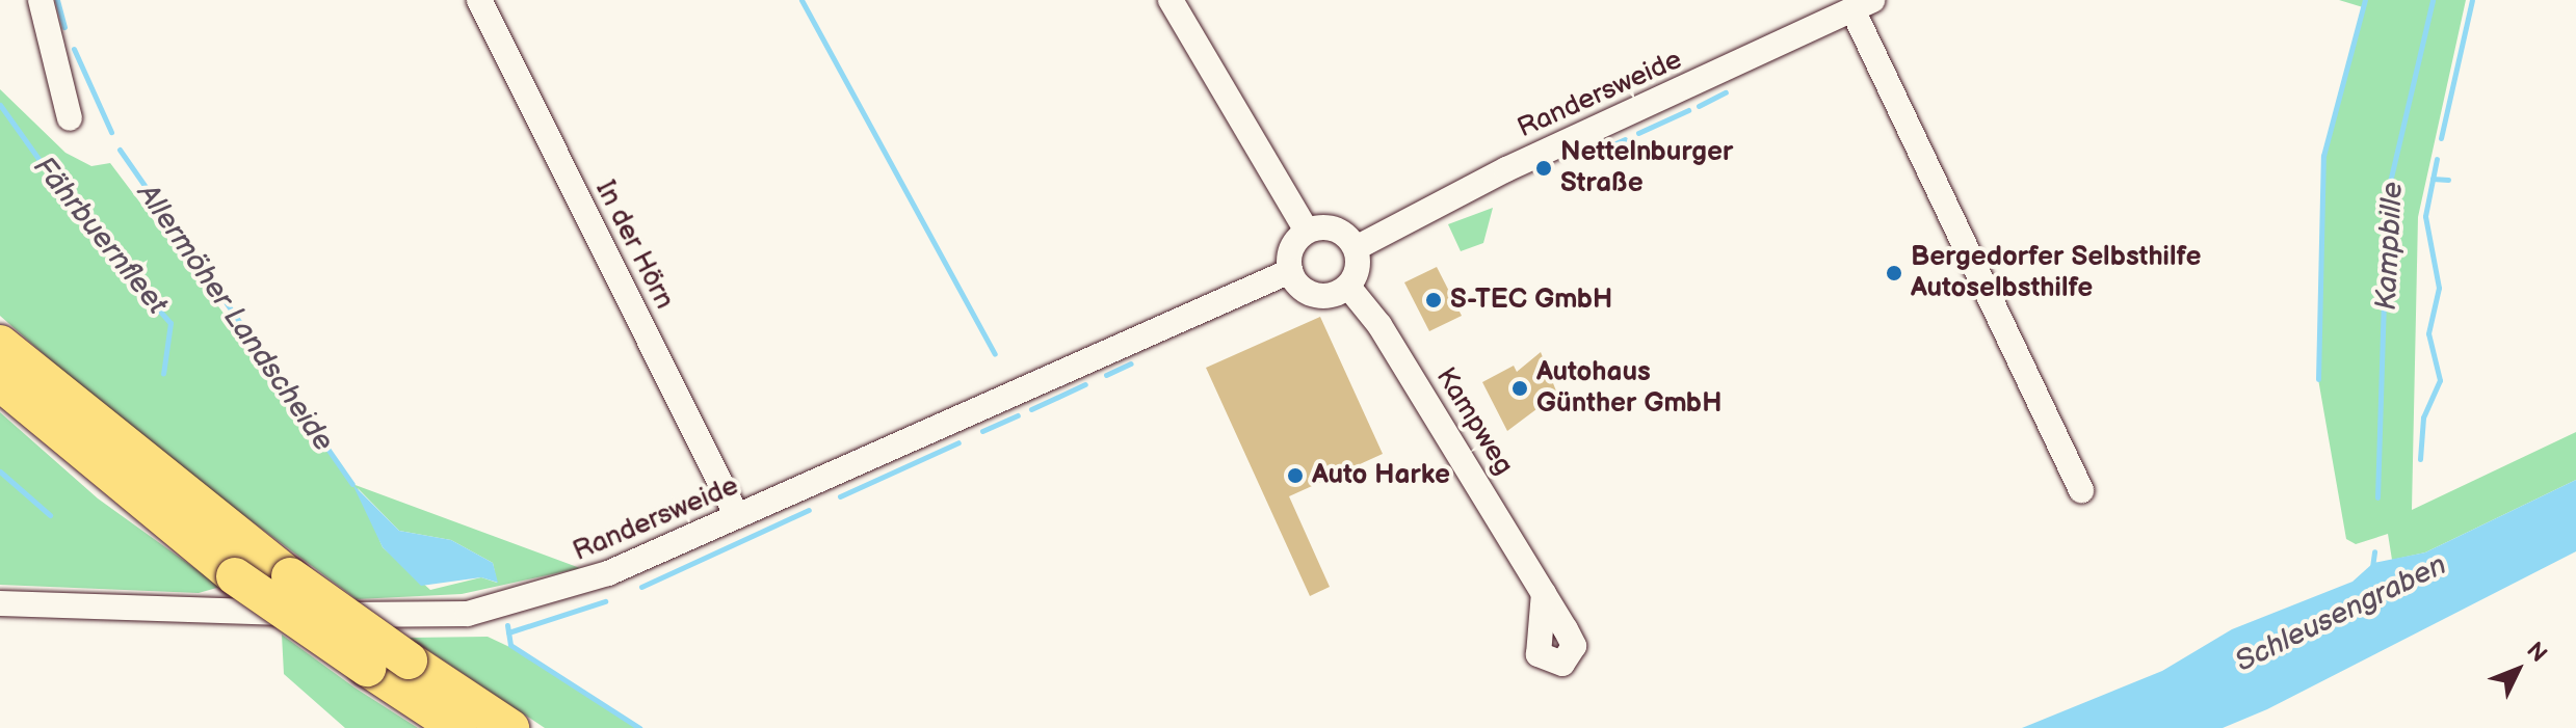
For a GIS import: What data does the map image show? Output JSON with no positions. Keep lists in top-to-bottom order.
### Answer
{
  "streets": {
    "street": ["Randersweide", "In der Hörn", "Kampweg"]
  },
  "crossings": [
    ["Randersweide", "In der Hörn"],
    ["Randersweide", "Kampweg"]
  ],
  "water": [
    "Fährbuernfleet",
    "Kampbille",
    "Allermöher Landscheide",
    "Schleusengraben"
  ],
  "places": [
    "Nettelnburger Straße",
    "Bergedorfer Selbsthilfe Autoselbsthilfe",
    "S-TEC GmbH",
    "Autohaus Günther GmbH",
    "Auto Harke"
  ],
  "north": "top right"
}
